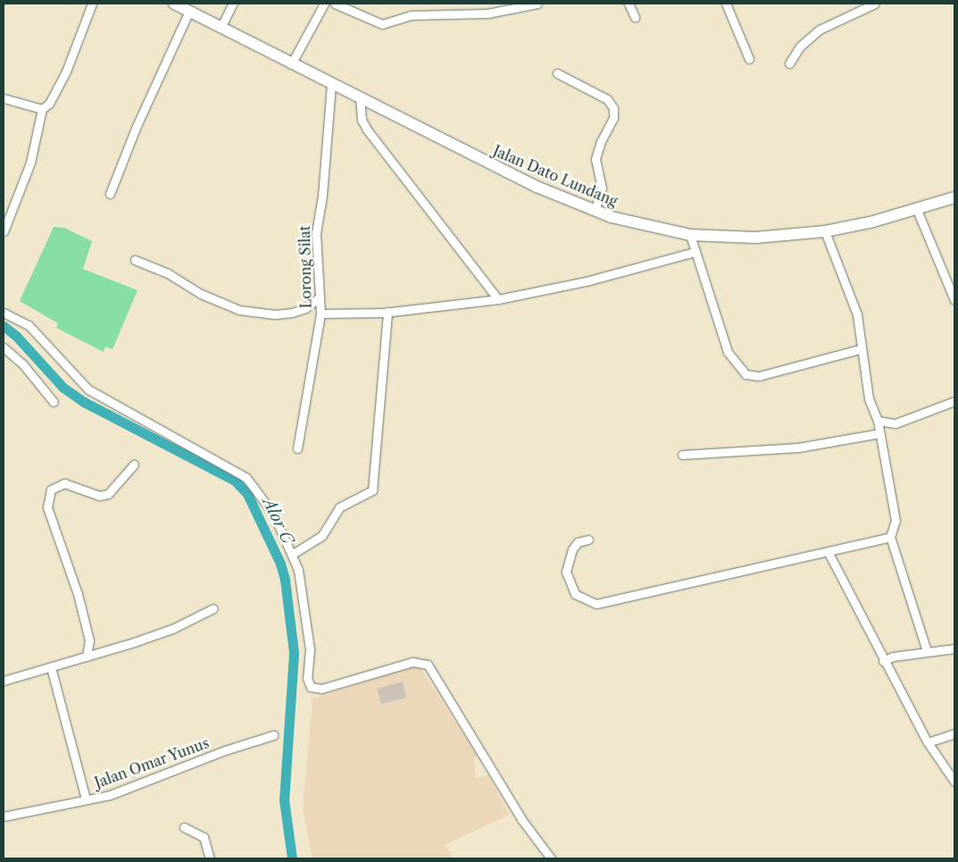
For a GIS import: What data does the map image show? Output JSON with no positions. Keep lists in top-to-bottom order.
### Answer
{
  "streets": {
    "main road": ["Jalan Dato Lundang"],
    "street": ["Lorong Silat", "Jalan Omar Yunus"]
  },
  "crossings": [
    ["Jalan Dato Lundang", "Lorong Silat"]
  ],
  "water": ["Alor C"]
}
